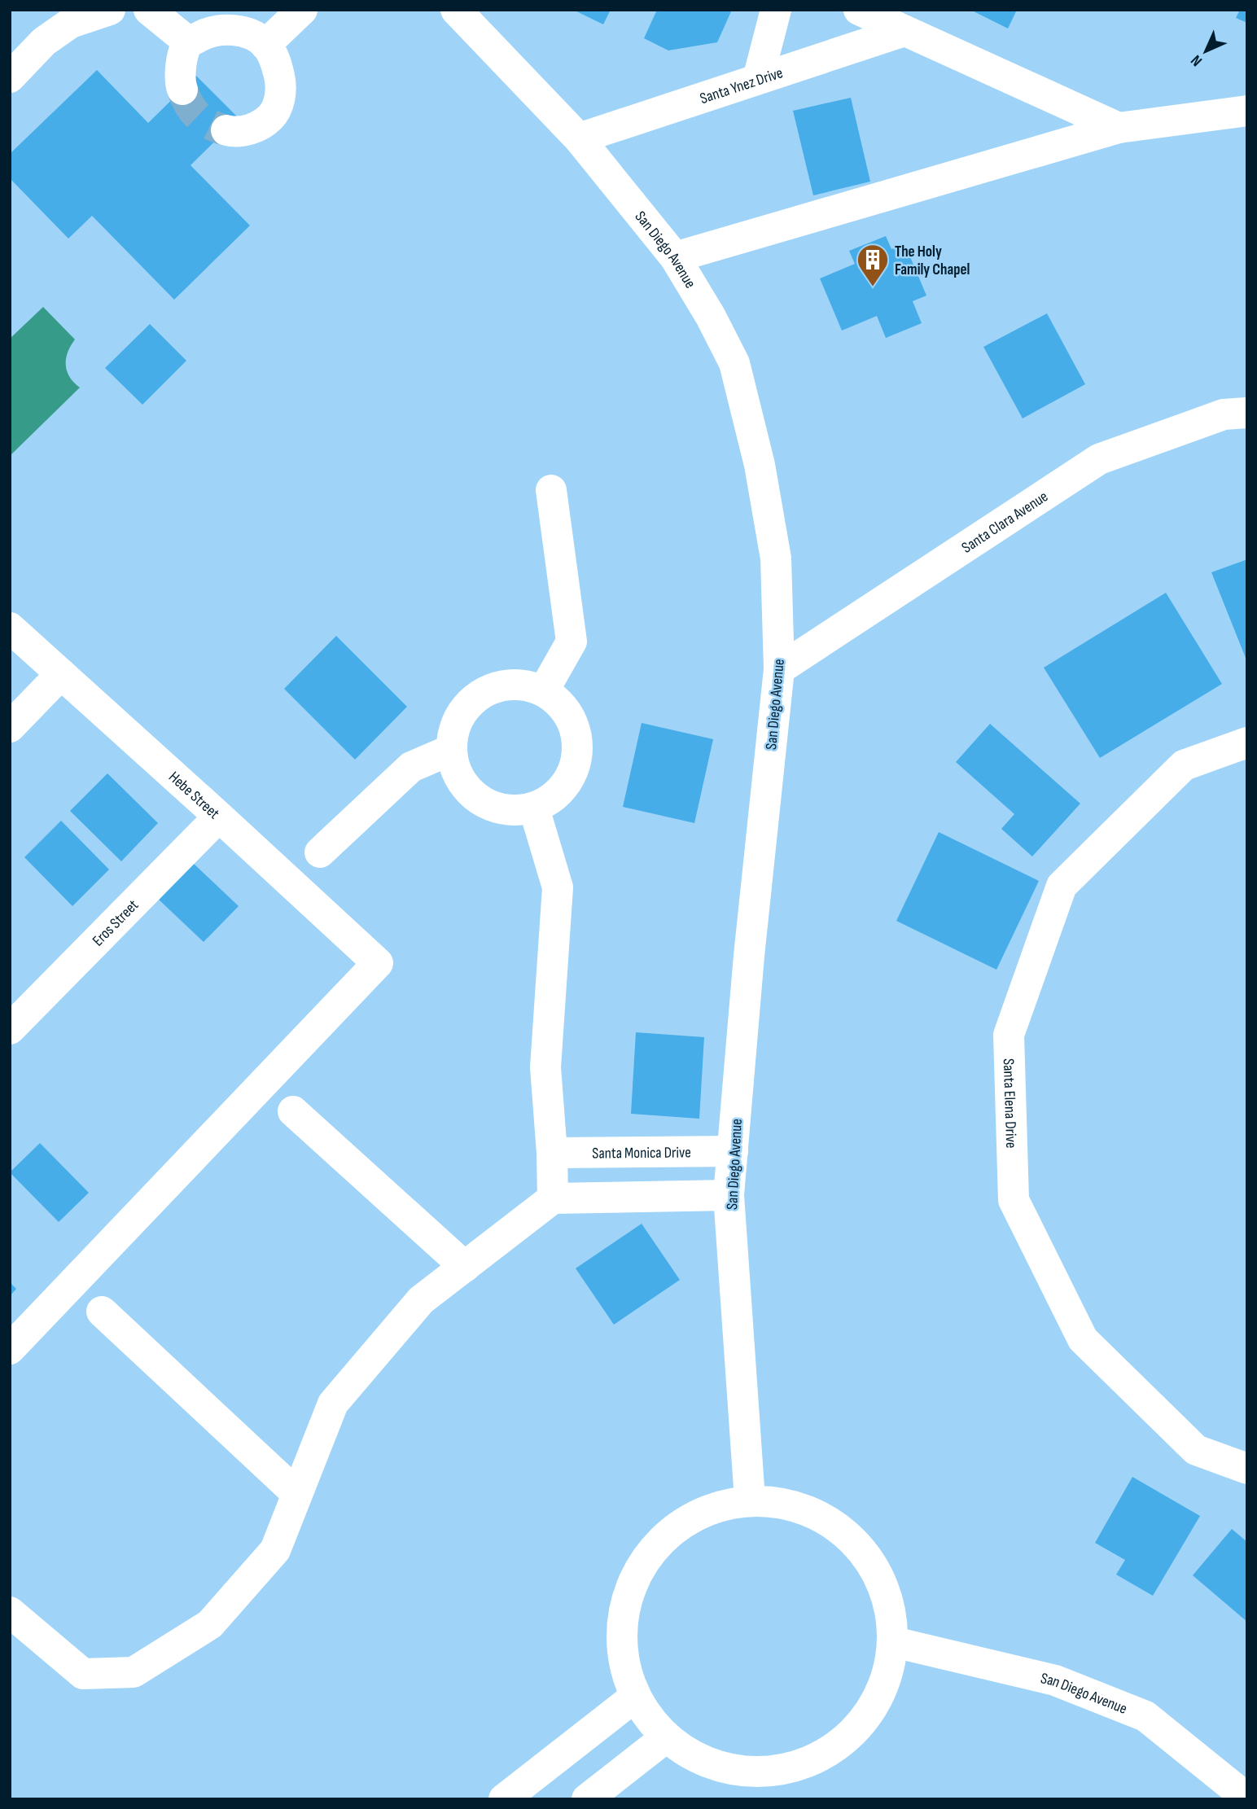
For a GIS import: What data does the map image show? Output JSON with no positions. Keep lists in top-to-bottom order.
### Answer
{
  "streets": {
    "street": [
      "Santa Ynez Drive",
      "San Diego Avenue",
      "Santa Clara Avenue",
      "Hebe Street",
      "Eros Street",
      "Santa Elena Drive",
      "Santa Monica Drive"
    ]
  },
  "crossings": [
    ["Santa Ynez Drive", "San Diego Avenue"],
    ["San Diego Avenue", "Santa Clara Avenue"],
    ["San Diego Avenue", "Santa Monica Drive"],
    ["Hebe Street", "Eros Street"]
  ],
  "places": {
    "building": ["The Holy Family Chapel"]
  },
  "north": "bottom left"
}
